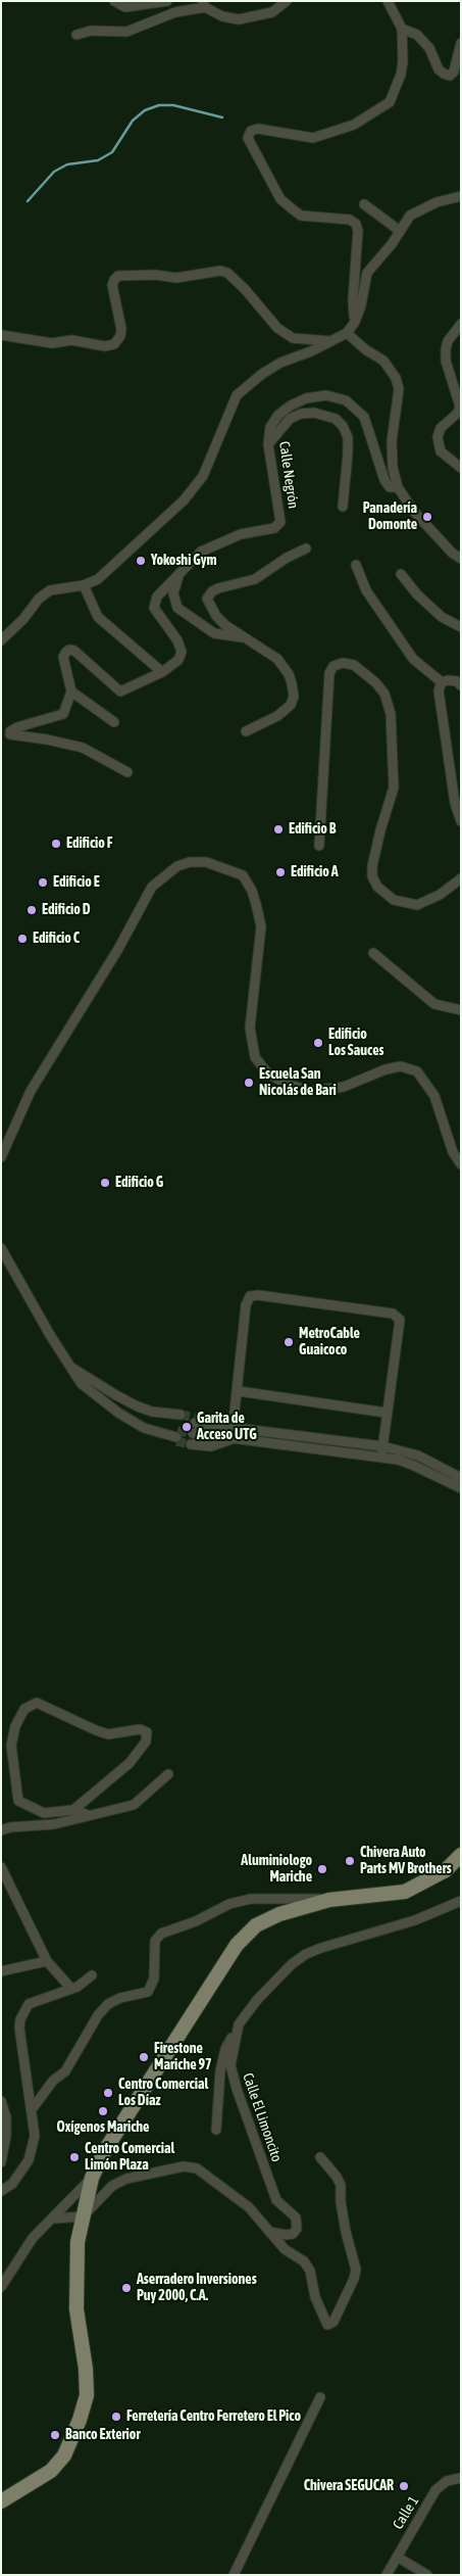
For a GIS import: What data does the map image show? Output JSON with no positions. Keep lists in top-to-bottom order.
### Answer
{
  "streets": {
    "street": ["Calle Negrón", "Calle El Limoncito", "Calle 1"]
  },
  "places": [
    "Panadería Domonte",
    "Yokoshi Gym",
    "Edificio B",
    "Edificio F",
    "Edificio A",
    "Edificio E",
    "Edificio D",
    "Edificio C",
    "Edificio Los Sauces",
    "Escuela San Nicolás de Bari",
    "Edificio G",
    "MetroCable Guaicoco",
    "Garita de Acceso UTG",
    "Chivera Auto Parts MV Brothers",
    "Aluminiologo Mariche",
    "Firestone Mariche 97",
    "Centro Comercial Los Díaz",
    "Oxígenos Mariche",
    "Centro Comercial Limón Plaza",
    "Aserradero Inversiones Puy 2000, C.A.",
    "Ferretería Centro Ferretero El Pico",
    "Banco Exterior",
    "Chivera SEGUCAR"
  ]
}
